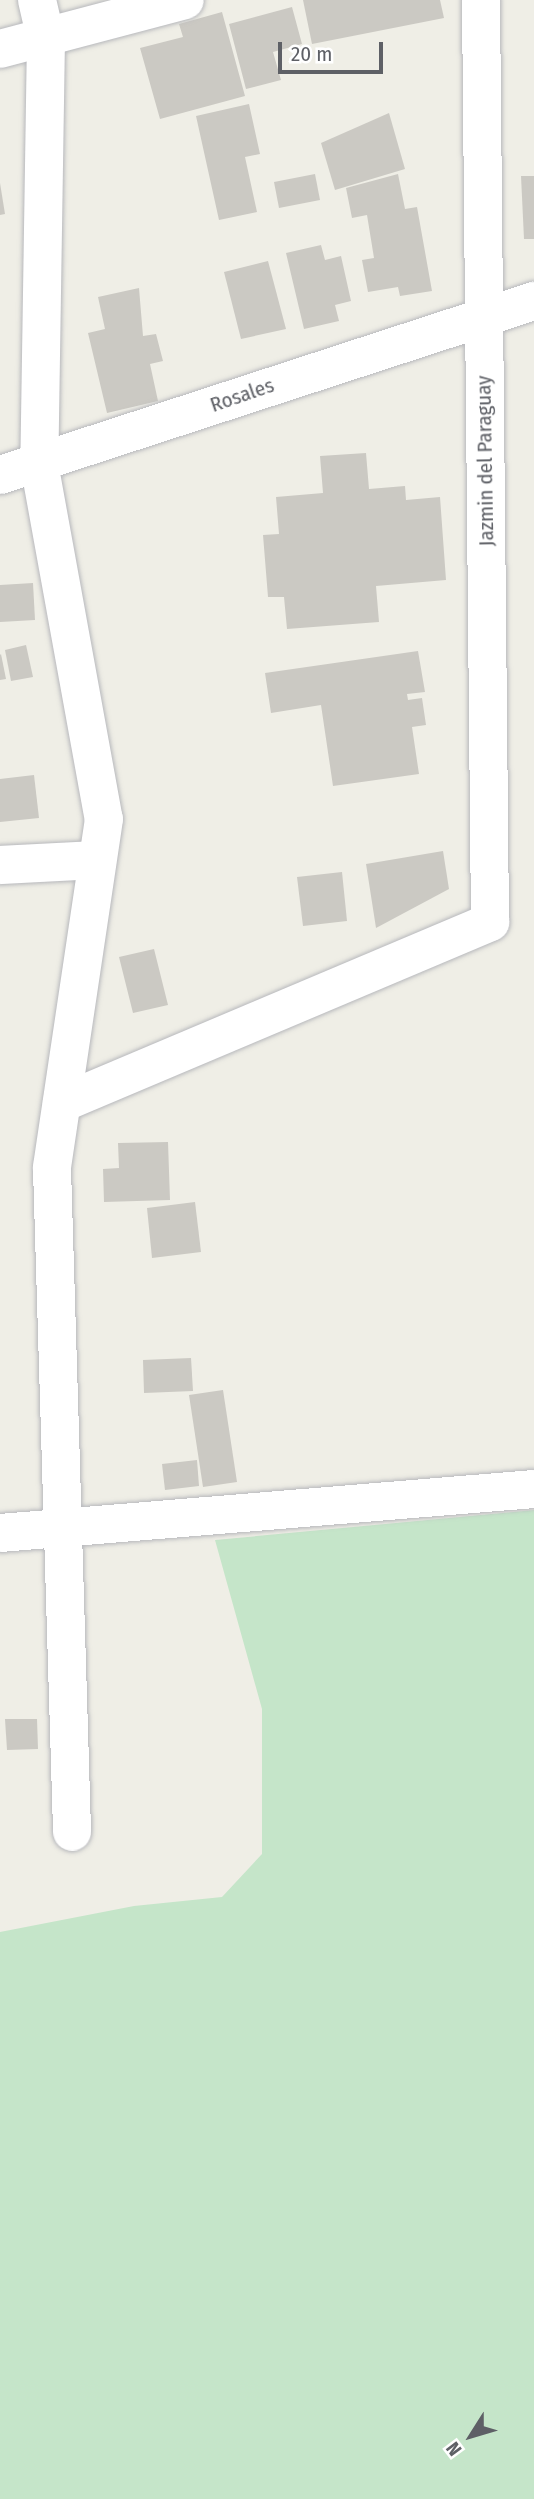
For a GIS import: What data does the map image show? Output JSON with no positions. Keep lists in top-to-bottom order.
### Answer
{
  "streets": {
    "street": ["Rosales", "Jazmin del Paraguay"]
  },
  "crossings": [
    ["Rosales", "Jazmin del Paraguay"]
  ],
  "scale_bar": "20 m",
  "north": "bottom left"
}
